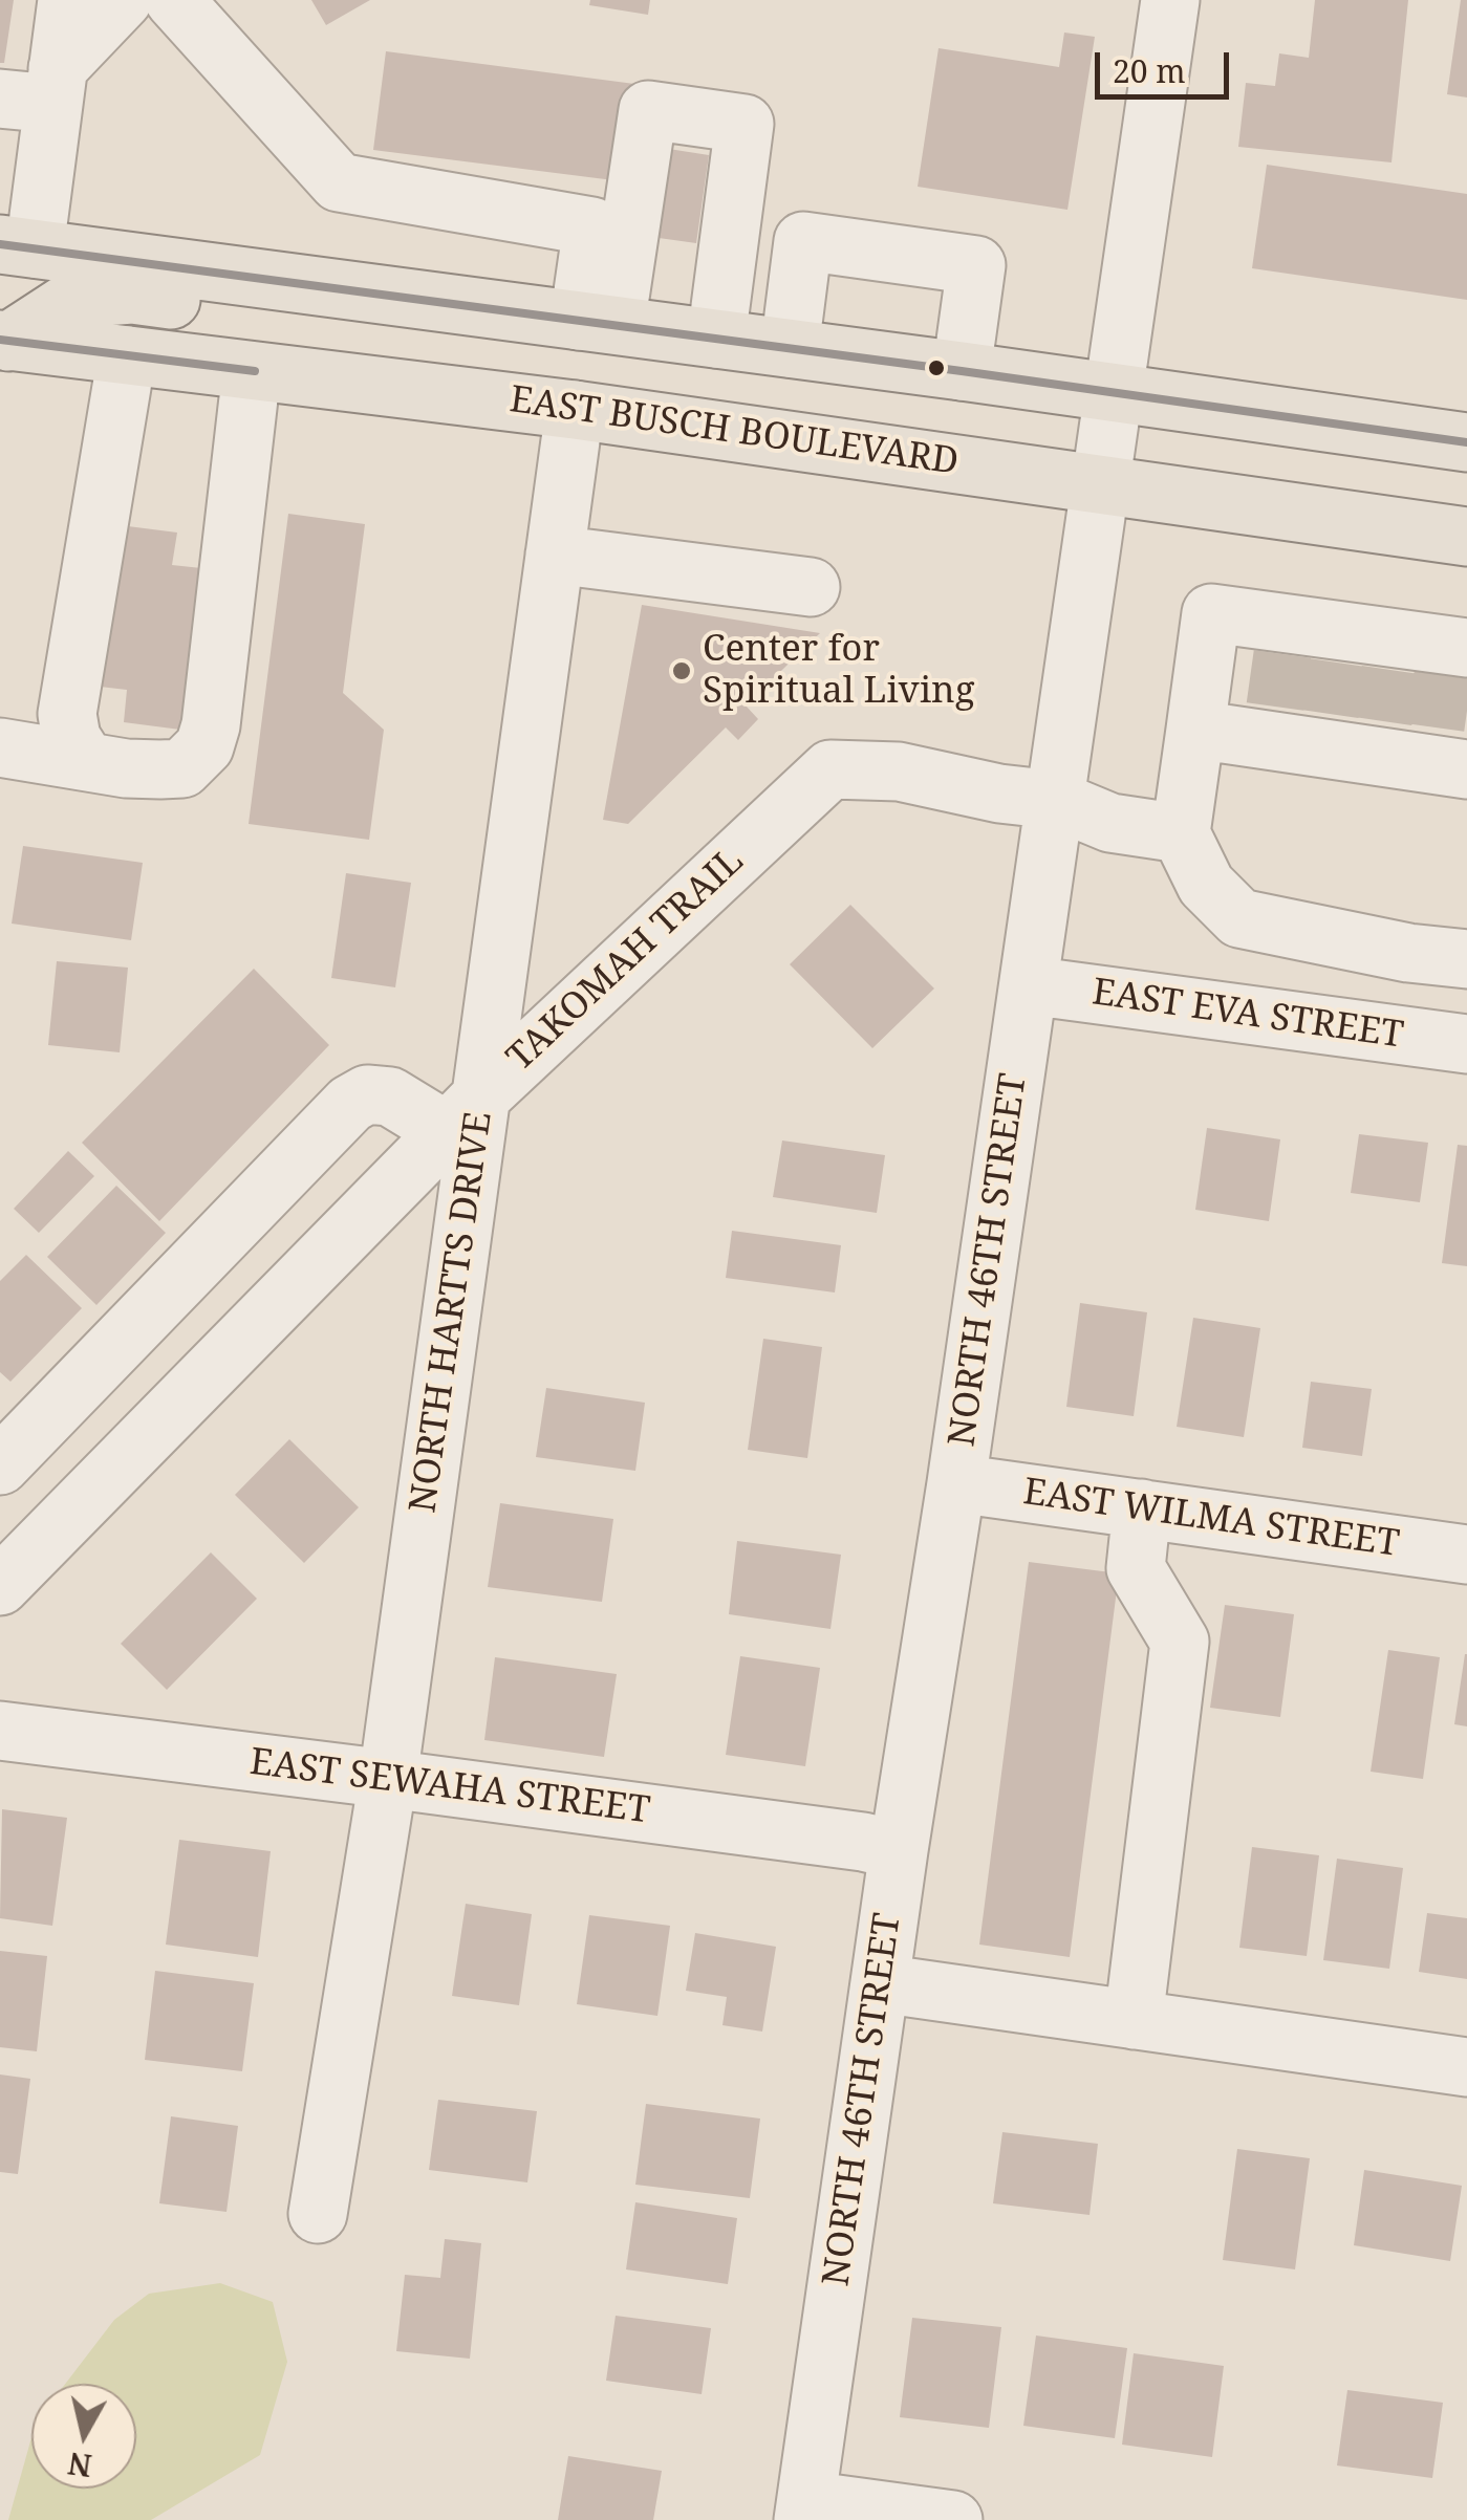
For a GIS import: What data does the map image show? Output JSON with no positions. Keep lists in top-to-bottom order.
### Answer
{
  "streets": {
    "main road": ["EAST BUSCH BOULEVARD"],
    "street": [
      "TAKOMAH TRAIL",
      "EAST EVA STREET",
      "NORTH 46TH STREET",
      "NORTH HARTTS DRIVE",
      "EAST WILMA STREET",
      "EAST SEWAHA STREET"
    ]
  },
  "crossings": [
    ["EAST BUSCH BOULEVARD", "NORTH 46TH STREET"],
    ["EAST BUSCH BOULEVARD", "NORTH HARTTS DRIVE"],
    ["TAKOMAH TRAIL", "NORTH 46TH STREET"],
    ["TAKOMAH TRAIL", "NORTH HARTTS DRIVE"],
    ["EAST EVA STREET", "NORTH 46TH STREET"],
    ["NORTH 46TH STREET", "EAST WILMA STREET"],
    ["NORTH 46TH STREET", "EAST SEWAHA STREET"],
    ["NORTH HARTTS DRIVE", "EAST SEWAHA STREET"]
  ],
  "places": ["Center for Spiritual Living"],
  "scale_bar": "20 m",
  "north": "bottom"
}
